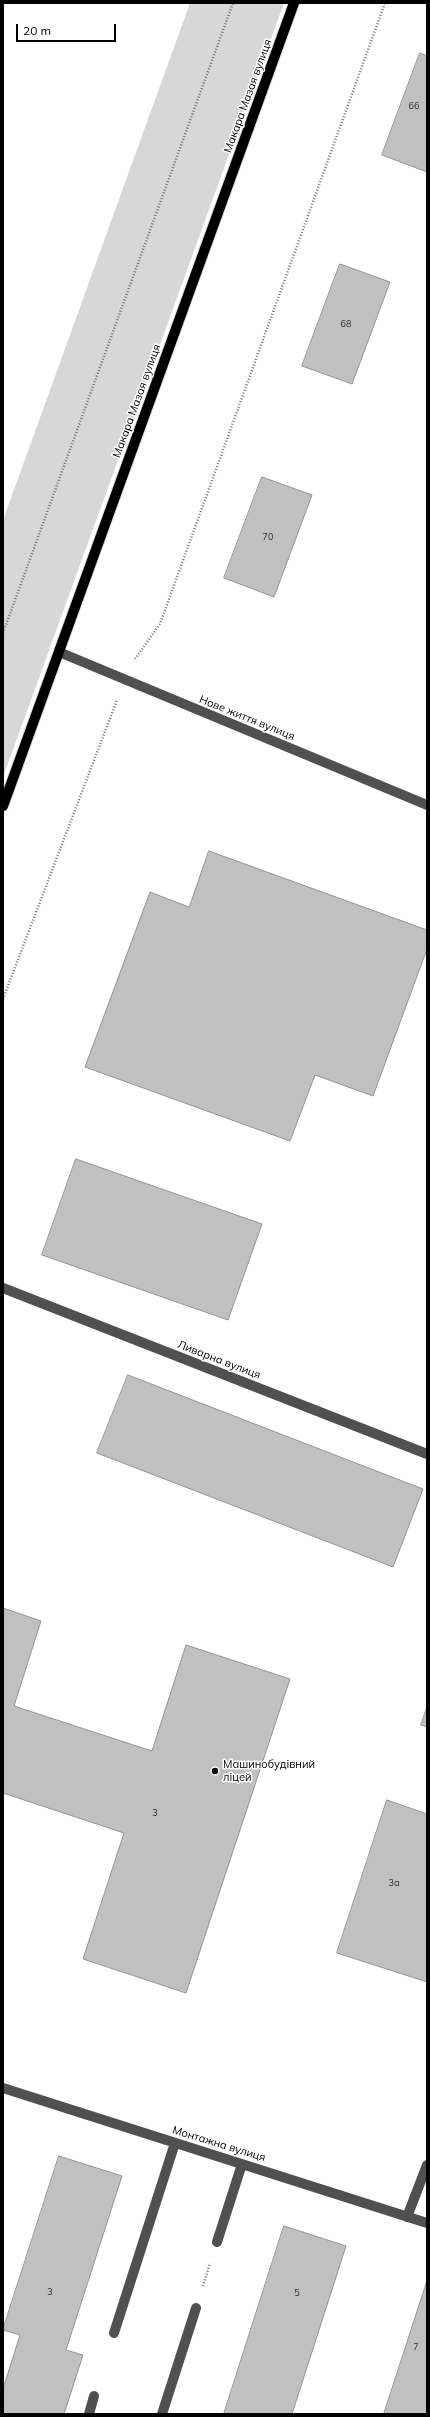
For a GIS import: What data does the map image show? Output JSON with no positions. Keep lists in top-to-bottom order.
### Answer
{
  "streets": {
    "main road": ["Макара Мазая вулиця"],
    "street": ["Нове життя вулиця", "Ливарна вулиця", "Монтажна вулиця"]
  },
  "crossings": [
    ["Макара Мазая вулиця", "Нове життя вулиця"]
  ],
  "places": ["Машинобудівний ліцей"],
  "house_numbers": [
    "66",
    "68",
    "70",
    "3",
    "3а",
    "3",
    "5",
    "7"
  ],
  "scale_bar": "20 m"
}
